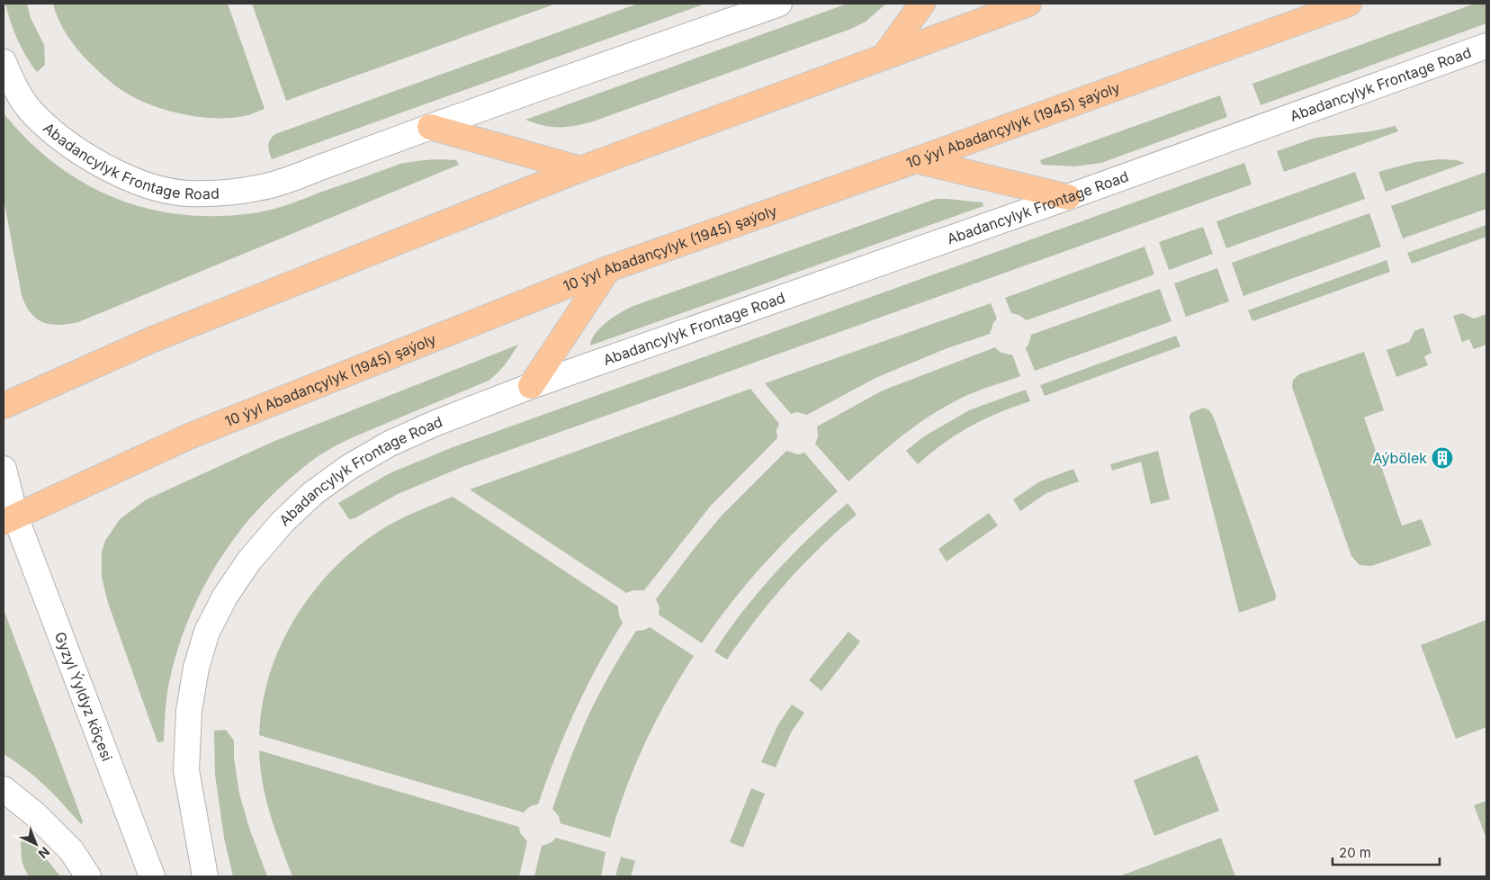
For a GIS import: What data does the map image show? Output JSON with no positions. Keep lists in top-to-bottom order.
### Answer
{
  "streets": {
    "main road": ["10 ýyl Abadançylyk (1945) şaýoly"],
    "street": ["Abadancylyk Frontage Road", "Gyzyl Ýyldyz köçesi"]
  },
  "crossings": [
    ["10 ýyl Abadançylyk (1945) şaýoly", "Gyzyl Ýyldyz köçesi"]
  ],
  "places": {
    "building": ["Aýbölek"]
  },
  "scale_bar": "20 m",
  "north": "bottom right"
}
